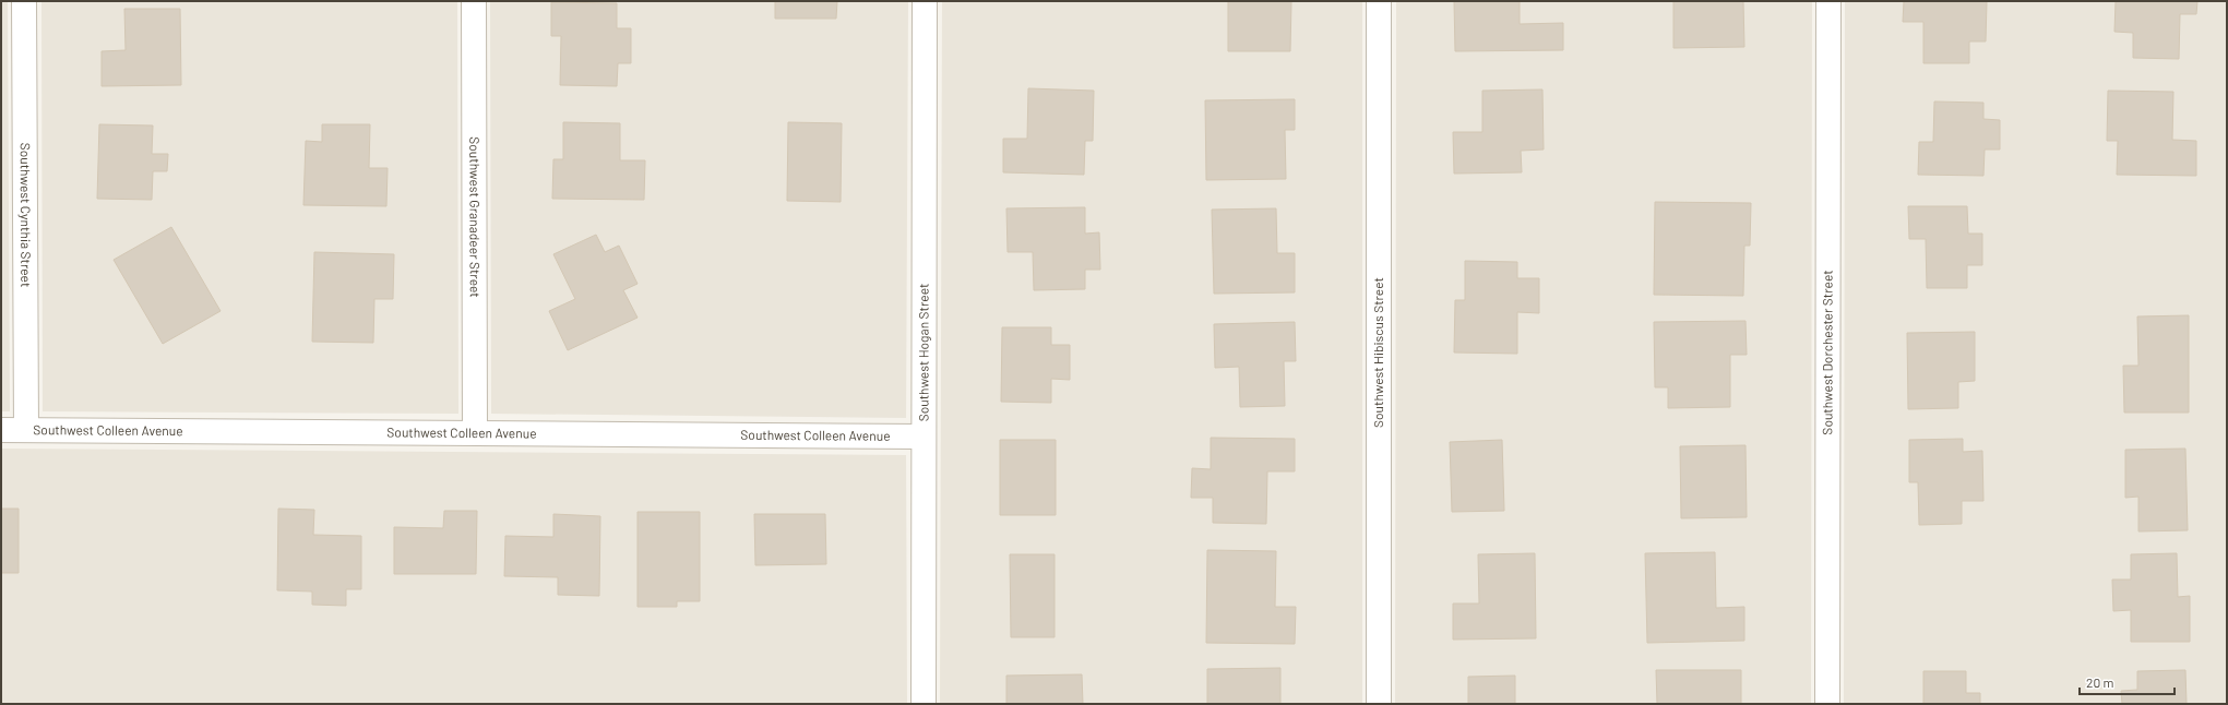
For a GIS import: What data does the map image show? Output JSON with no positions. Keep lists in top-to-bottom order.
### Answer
{
  "streets": {
    "street": [
      "Southwest Cynthia Street",
      "Southwest Granadeer Street",
      "Southwest Hogan Street",
      "Southwest Hibiscus Street",
      "Southwest Dorchester Street",
      "Southwest Colleen Avenue"
    ]
  },
  "crossings": [
    ["Southwest Cynthia Street", "Southwest Colleen Avenue"],
    ["Southwest Granadeer Street", "Southwest Colleen Avenue"],
    ["Southwest Hogan Street", "Southwest Colleen Avenue"]
  ],
  "scale_bar": "20 m"
}
